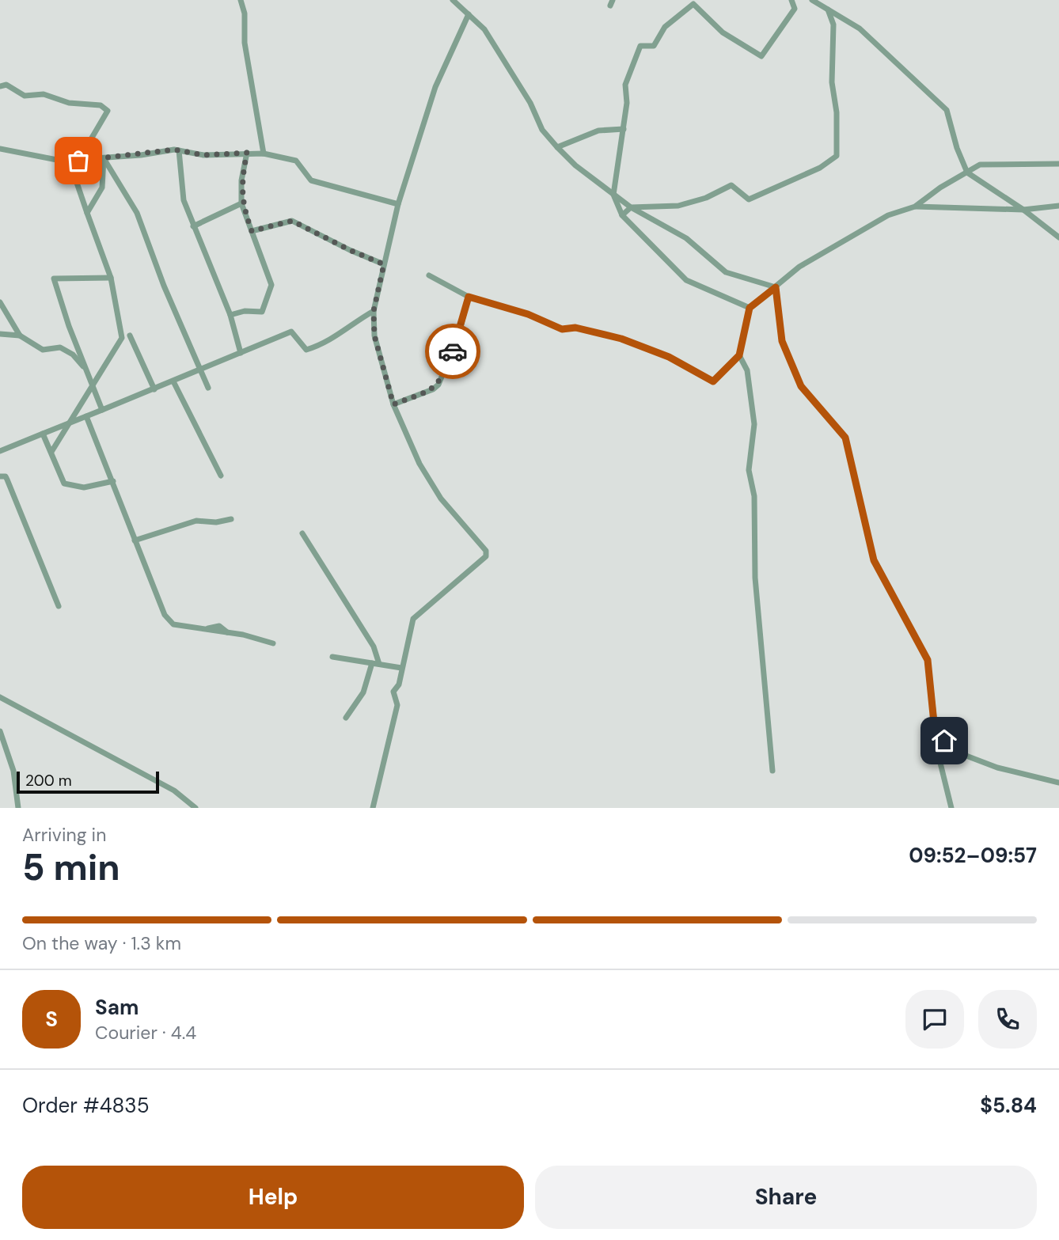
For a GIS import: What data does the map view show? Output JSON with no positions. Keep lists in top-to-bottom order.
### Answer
{
  "scale_bar": "200 m",
  "page": {
    "scale": "200 m",
    "heading": ["5 min", "Arriving in", "09:52–09:57"],
    "panel": [
      "Sam",
      "Courier · 4.4",
      "Order #4835",
      "$5.84"
    ],
    "bar": "On the way · 1.3 km",
    "round": "S",
    "buttons": ["Help", "Share"]
  }
}
